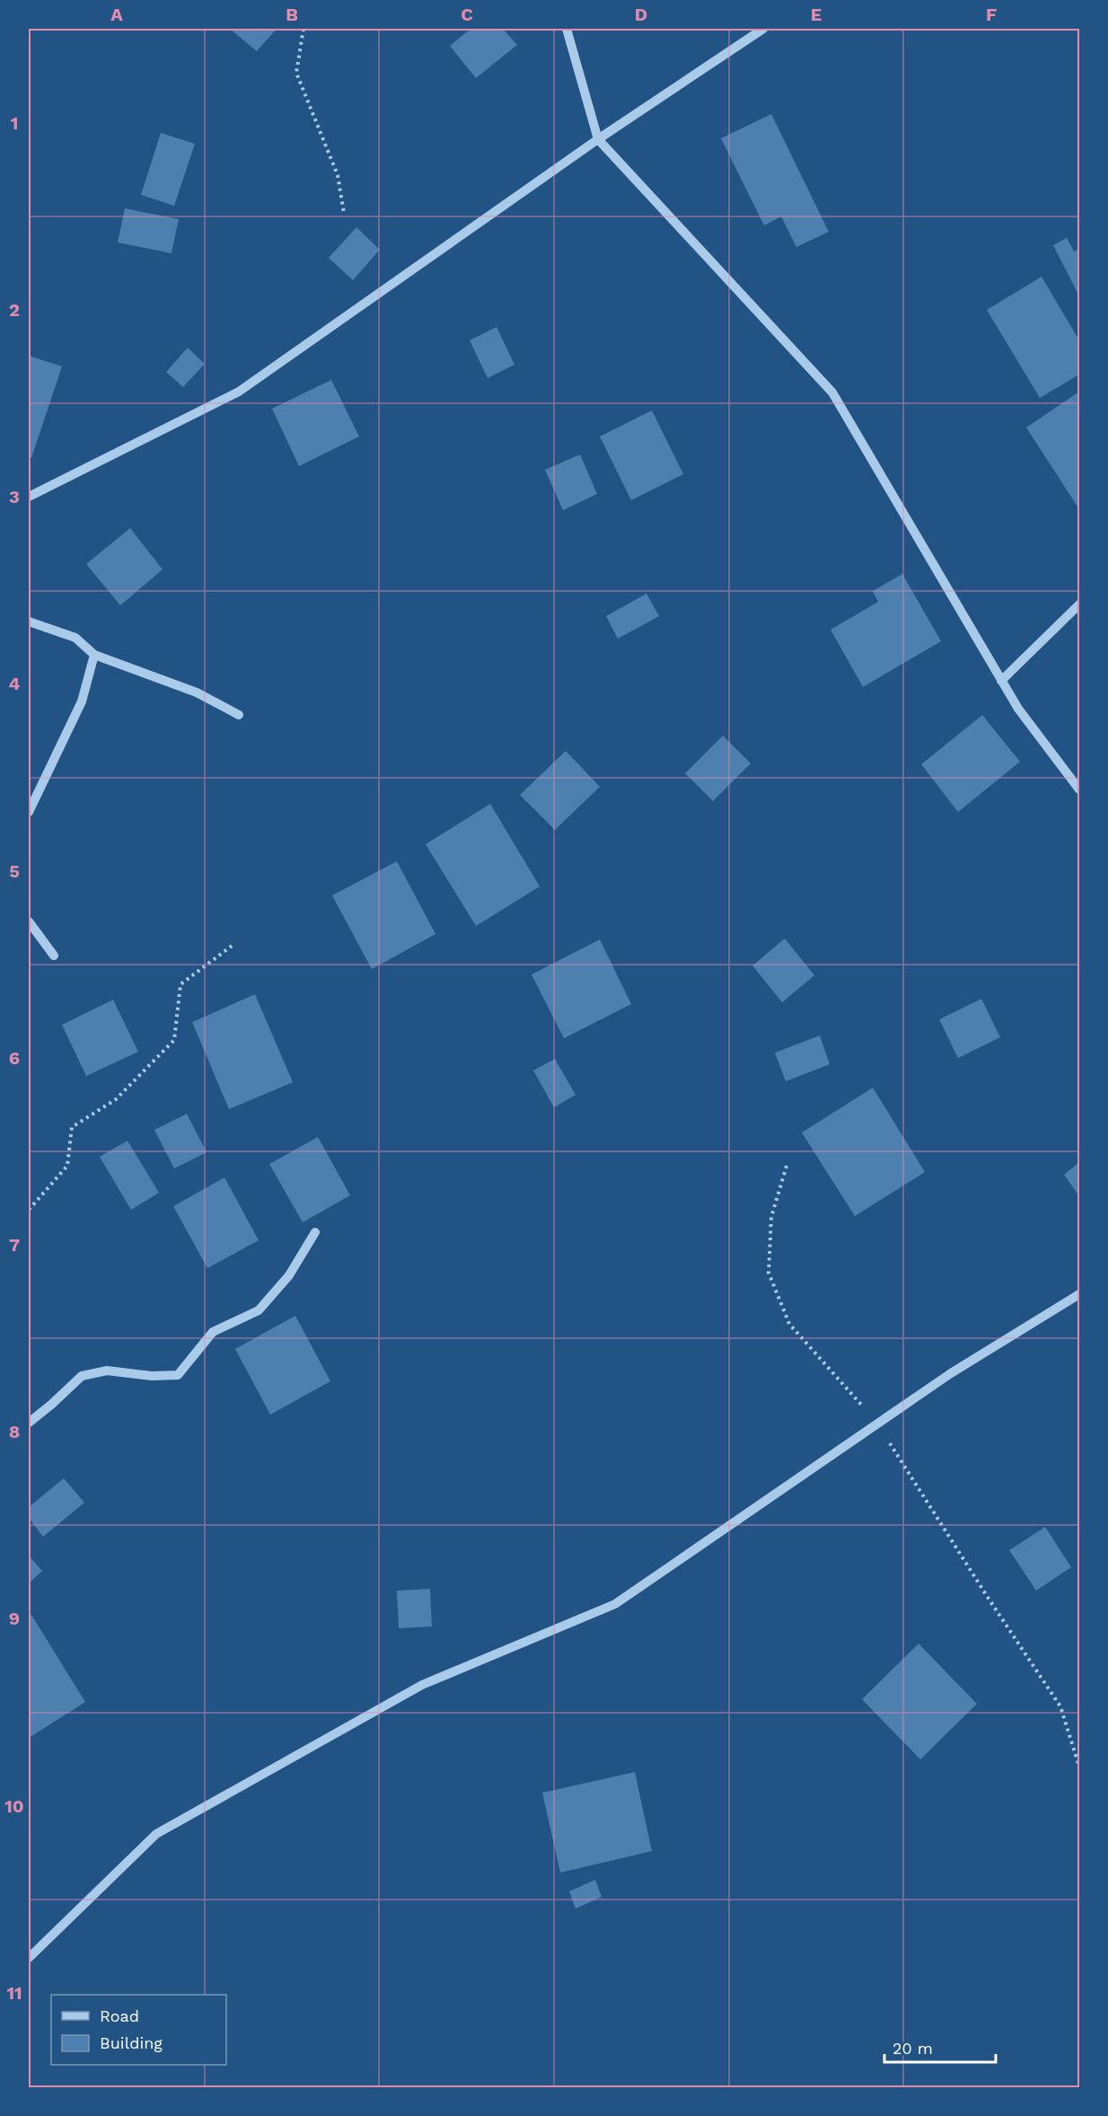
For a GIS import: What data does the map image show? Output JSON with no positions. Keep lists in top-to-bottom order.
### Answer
{
  "legend": ["Road", "Building"],
  "scale_bar": "20 m",
  "grid": {
    "columns": [
      "A",
      "B",
      "C",
      "D",
      "E",
      "F"
    ],
    "rows": [
      "1",
      "2",
      "3",
      "4",
      "5",
      "6",
      "7",
      "8",
      "9",
      "10",
      "11"
    ]
  }
}
